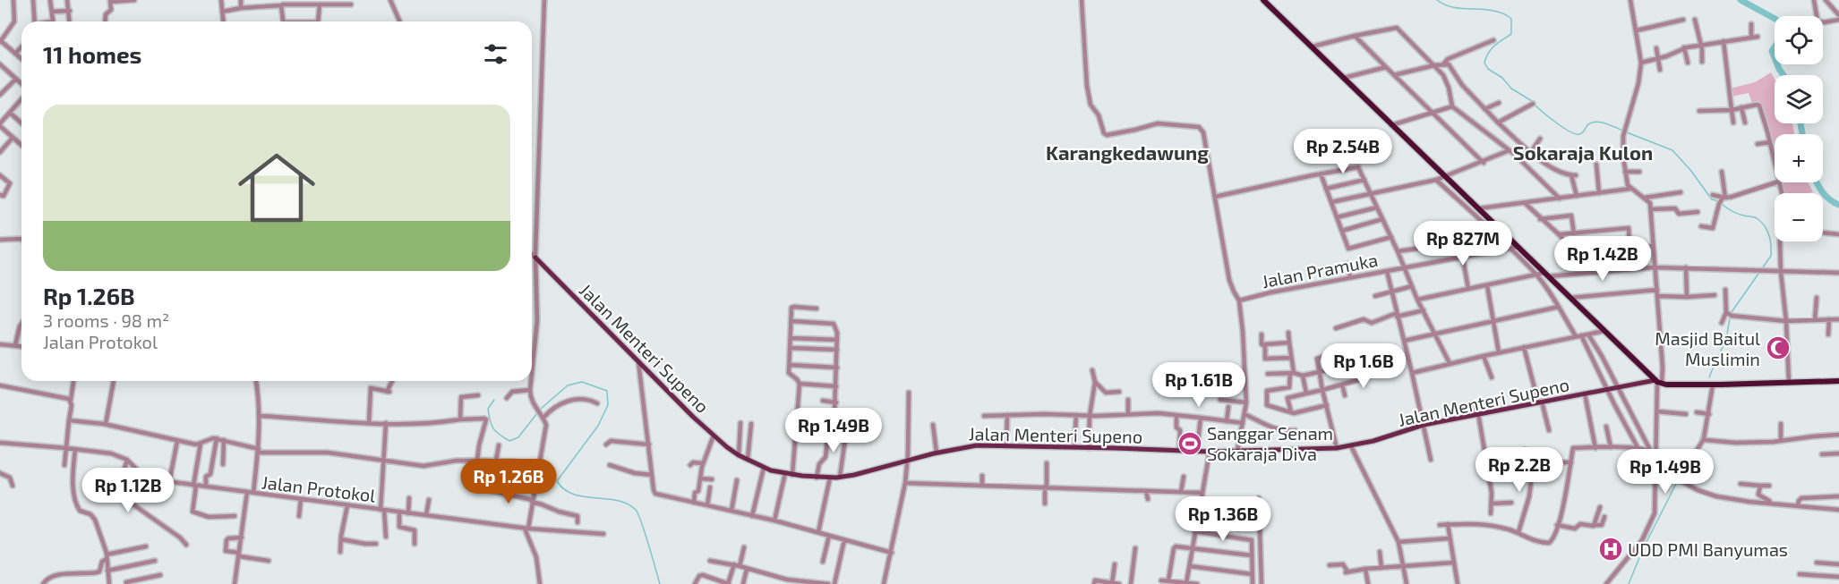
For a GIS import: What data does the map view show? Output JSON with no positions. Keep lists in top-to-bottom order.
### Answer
{
  "streets": {
    "main road": ["Jalan Menteri Supeno"],
    "street": ["Jalan Pramuka", "Jalan Protokol"]
  },
  "districts": ["Karangkedawung", "Sokaraja Kulon"],
  "places": {
    "mosque": ["Masjid Baitul Muslimin"],
    "sports": ["Sanggar Senam Sokaraja Diva"],
    "hospital": ["UDD PMI Banyumas"]
  },
  "page": {
    "map_buttons": ["+", "−"],
    "heading": "11 homes",
    "list": [
      {
        "name": "Rp 1.26B",
        "note": "3 rooms · 98 m² · Jalan Protokol"
      }
    ],
    "price": [
      "Rp 2.54B",
      "Rp 827M",
      "Rp 1.42B",
      "Rp 1.6B",
      "Rp 1.61B",
      "Rp 1.49B",
      "Rp 2.2B",
      "Rp 1.49B",
      "Rp 1.26B",
      "Rp 1.12B",
      "Rp 1.36B"
    ]
  }
}
